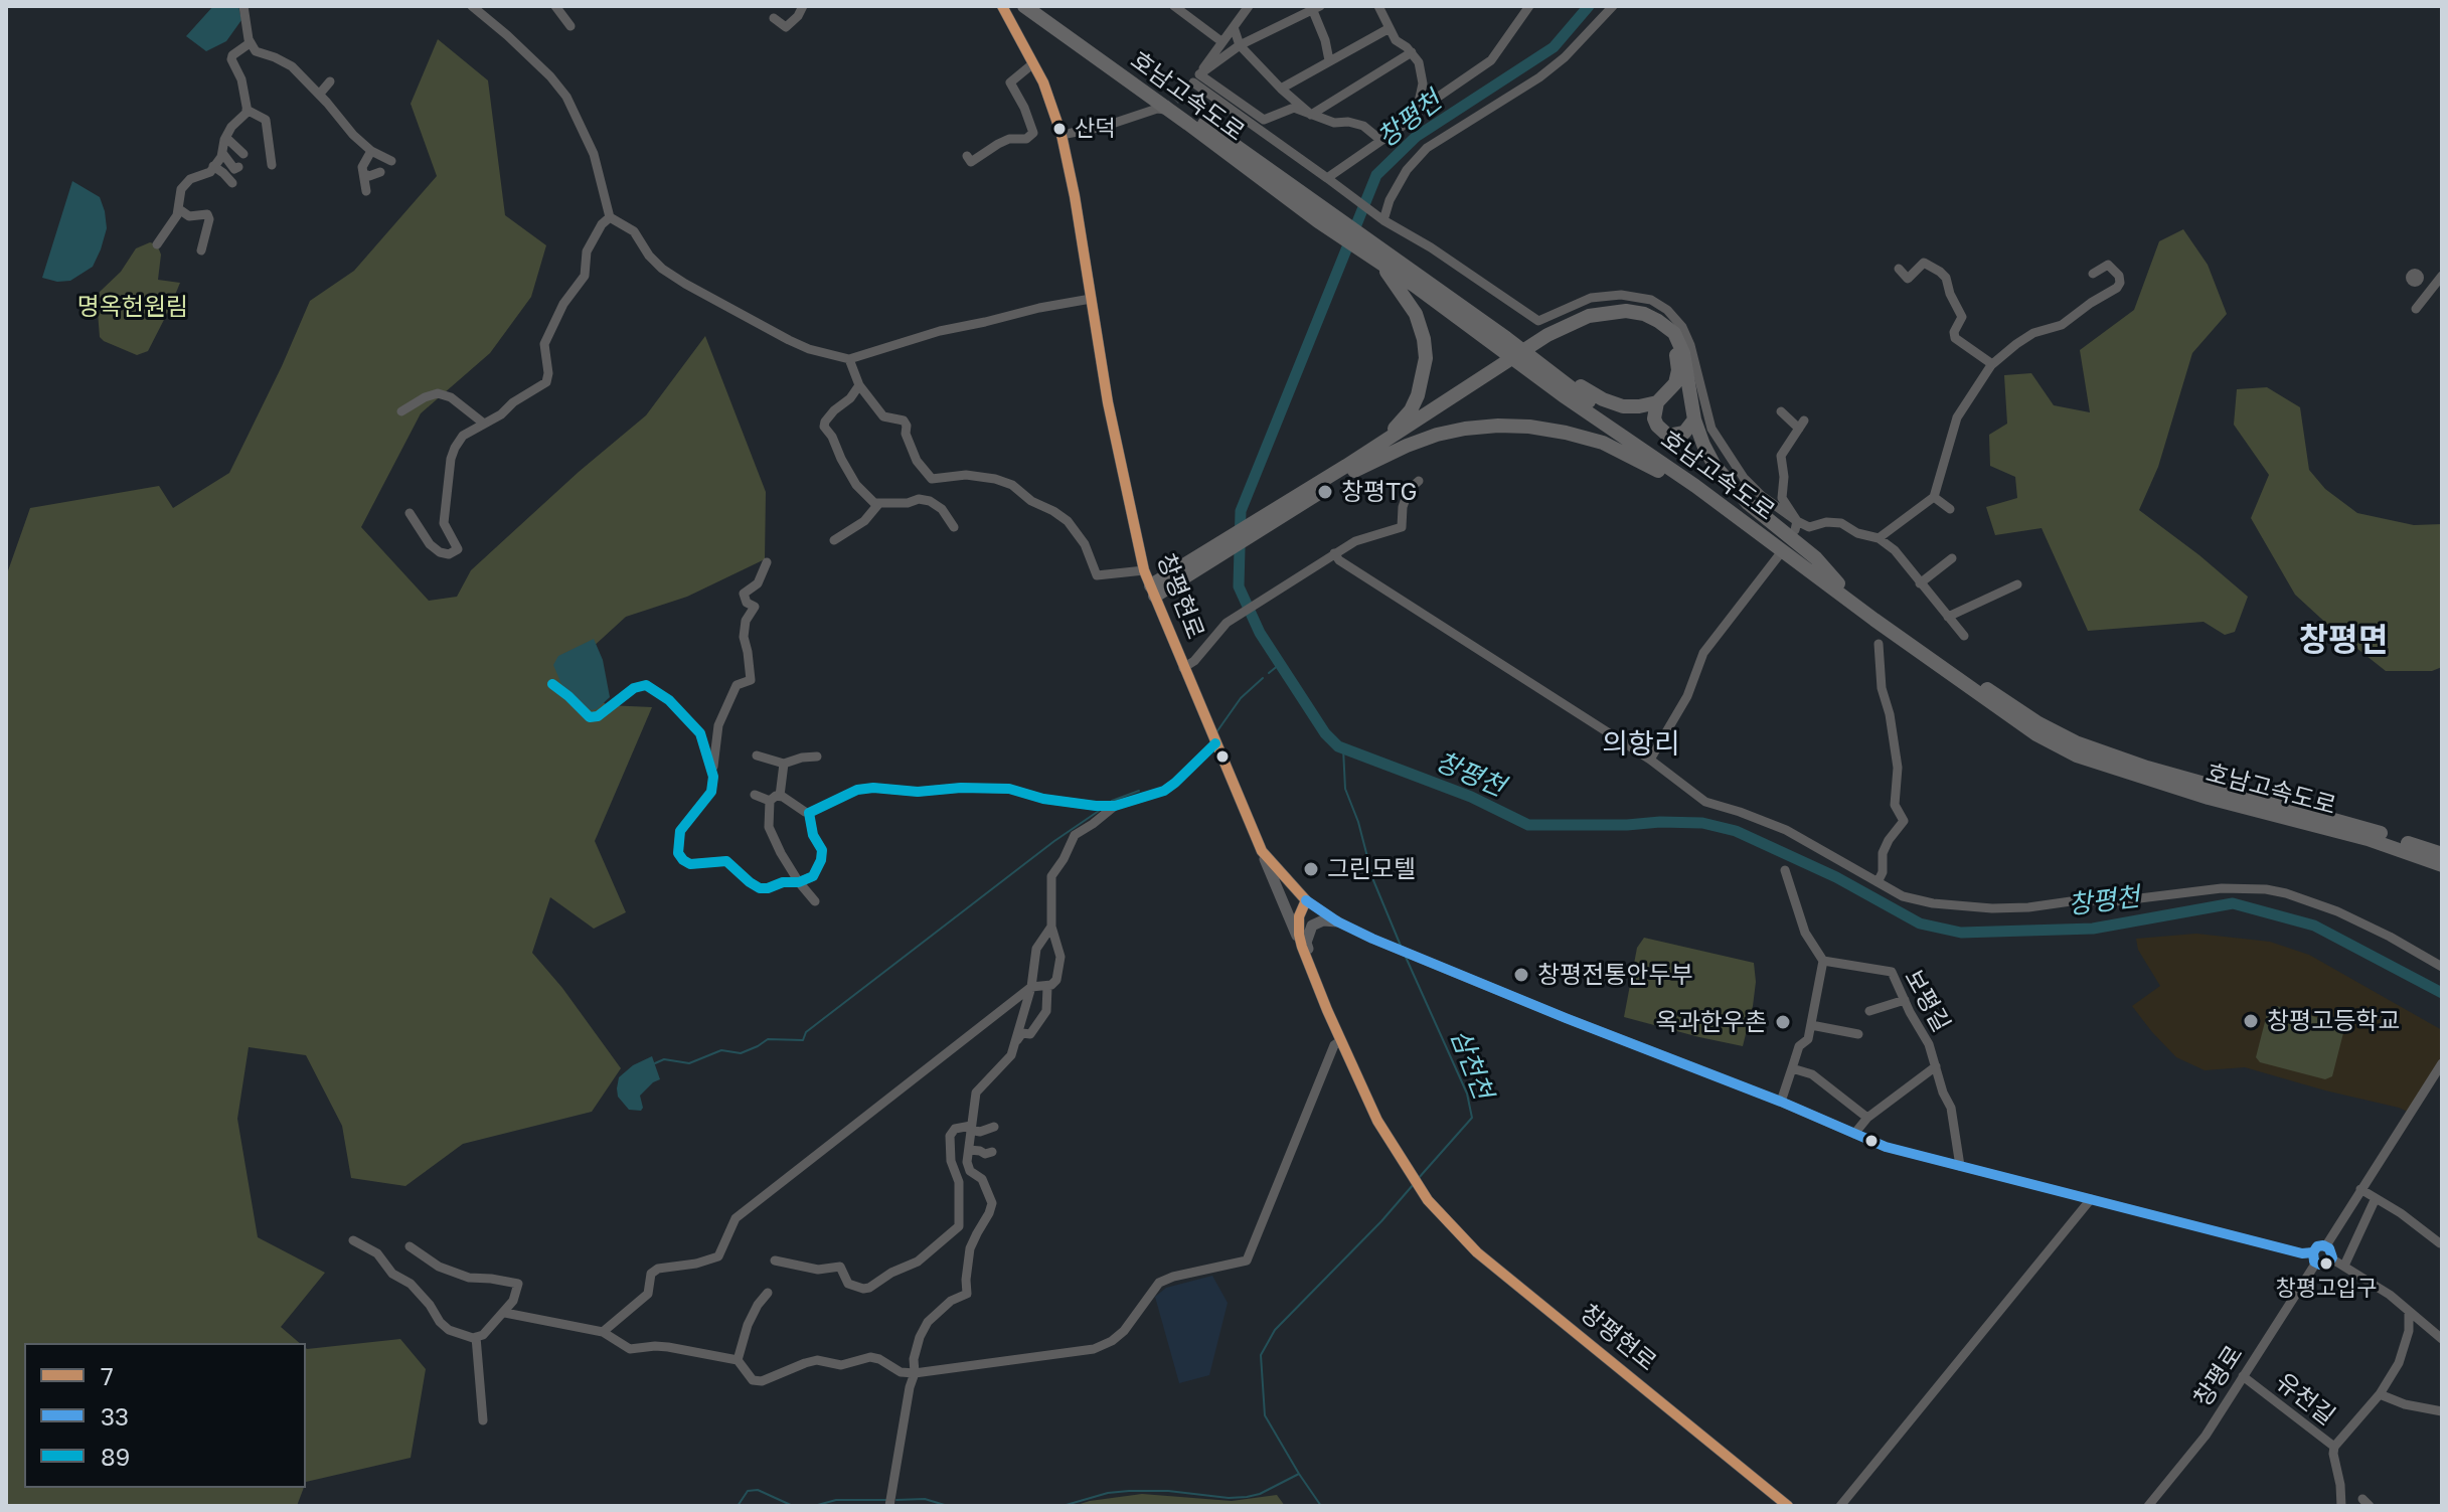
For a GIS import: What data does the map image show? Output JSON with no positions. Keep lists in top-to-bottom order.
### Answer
{
  "streets": {
    "highway": ["호남고속도로"],
    "main road": ["창평현로"],
    "street": ["보평길", "창평로", "유천길"]
  },
  "crossings": [
    ["창평로", "유천길"]
  ],
  "districts": ["창평면", "의항리"],
  "water": ["창평천", "삼천천"],
  "parks": ["명옥헌원림"],
  "places": [
    "산덕",
    "창평TG",
    "그린모텔",
    "창평전통안두부",
    "창평고등학교",
    "옥과한우촌",
    "창평고입구"
  ],
  "lines": ["transit line 7", "transit line 89", "transit line 33"],
  "legend": ["7", "33", "89"]
}
